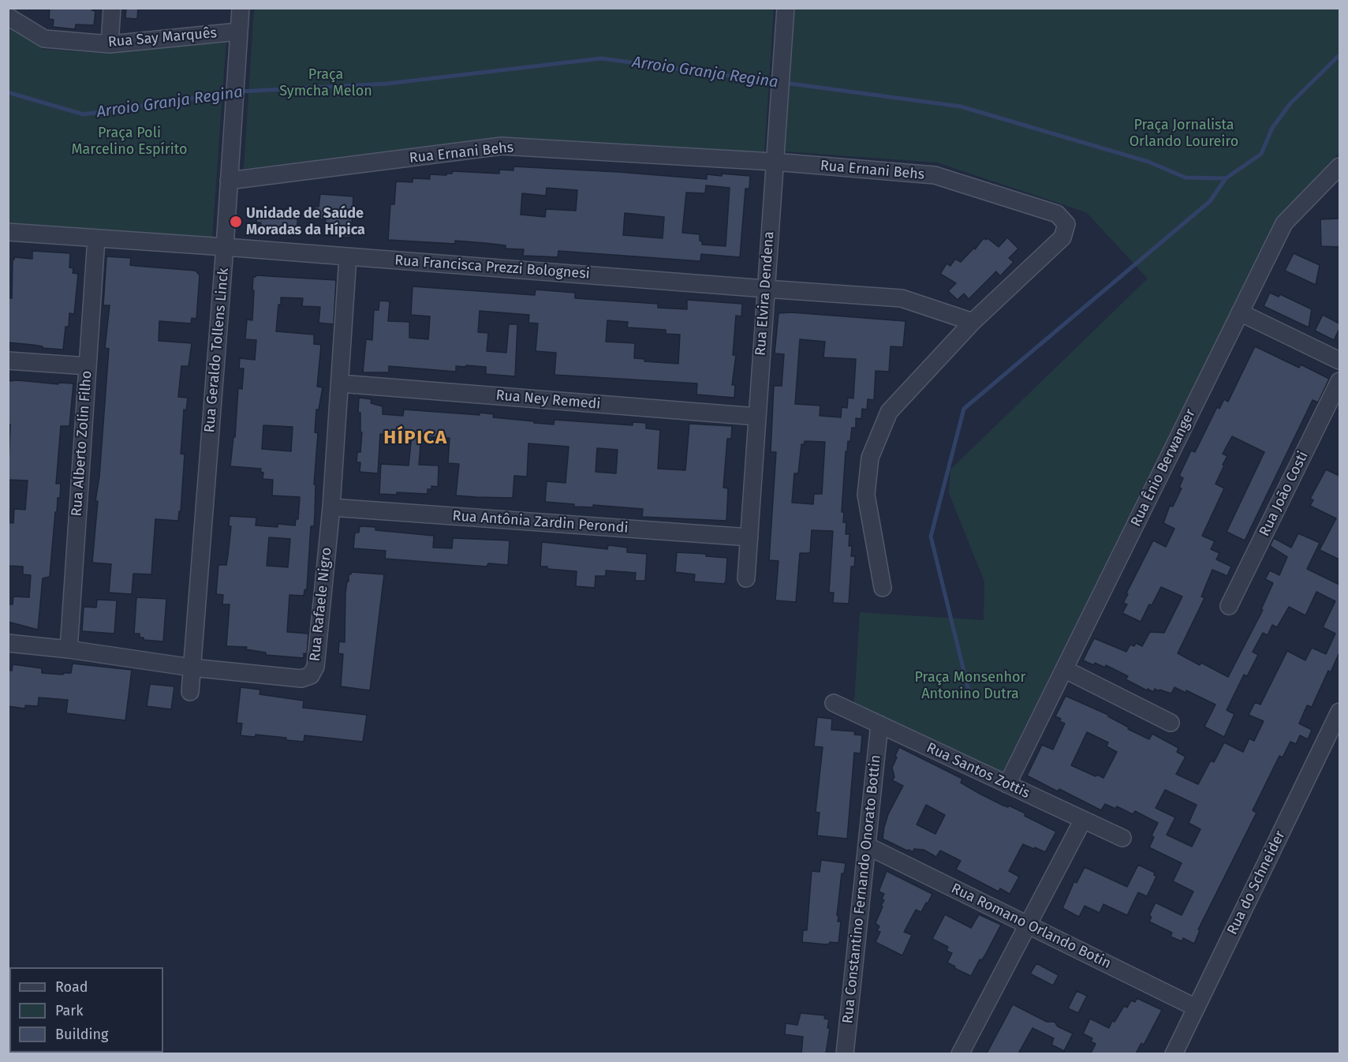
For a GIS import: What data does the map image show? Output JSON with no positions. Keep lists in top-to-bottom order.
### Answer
{
  "streets": {
    "street": [
      "Rua Say Marquês",
      "Rua Ernani Behs",
      "Rua Francisca Prezzi Bolognesi",
      "Rua Elvira Dendena",
      "Rua Geraldo Tollens Linck",
      "Rua Ney Remedi",
      "Rua Alberto Zolin Filho",
      "Rua Ênio Berwanger",
      "Rua João Costi",
      "Rua Antônia Zardin Perondi",
      "Rua Rafaele Nigro",
      "Rua Santos Zottis",
      "Rua do Schneider",
      "Rua Constantino Fernando Onorato Bottin",
      "Rua Romano Orlando Botin"
    ]
  },
  "crossings": [
    ["Rua Say Marquês", "Rua Geraldo Tollens Linck"],
    ["Rua Ernani Behs", "Rua Francisca Prezzi Bolognesi"],
    ["Rua Ernani Behs", "Rua Elvira Dendena"],
    ["Rua Ernani Behs", "Rua Geraldo Tollens Linck"],
    ["Rua Francisca Prezzi Bolognesi", "Rua Elvira Dendena"],
    ["Rua Francisca Prezzi Bolognesi", "Rua Geraldo Tollens Linck"],
    ["Rua Francisca Prezzi Bolognesi", "Rua Alberto Zolin Filho"],
    ["Rua Francisca Prezzi Bolognesi", "Rua Rafaele Nigro"],
    ["Rua Elvira Dendena", "Rua Ney Remedi"],
    ["Rua Elvira Dendena", "Rua Antônia Zardin Perondi"],
    ["Rua Geraldo Tollens Linck", "Rua Rafaele Nigro"],
    ["Rua Ney Remedi", "Rua Rafaele Nigro"],
    ["Rua Alberto Zolin Filho", "Rua Rafaele Nigro"],
    ["Rua Ênio Berwanger", "Rua Santos Zottis"],
    ["Rua Antônia Zardin Perondi", "Rua Rafaele Nigro"],
    ["Rua Santos Zottis", "Rua Constantino Fernando Onorato Bottin"],
    ["Rua do Schneider", "Rua Romano Orlando Botin"],
    ["Rua Constantino Fernando Onorato Bottin", "Rua Romano Orlando Botin"]
  ],
  "districts": ["HÍPICA"],
  "water": ["Arroio Granja Regina"],
  "parks": [
    "Praça Symcha Melon",
    "Praça Jornalista Orlando Loureiro",
    "Praça Poli Marcelino Espírito",
    "Praça Monsenhor Antonino Dutra"
  ],
  "places": ["Unidade de Saúde Moradas da Hípica"],
  "legend": ["Road", "Park", "Building"]
}
